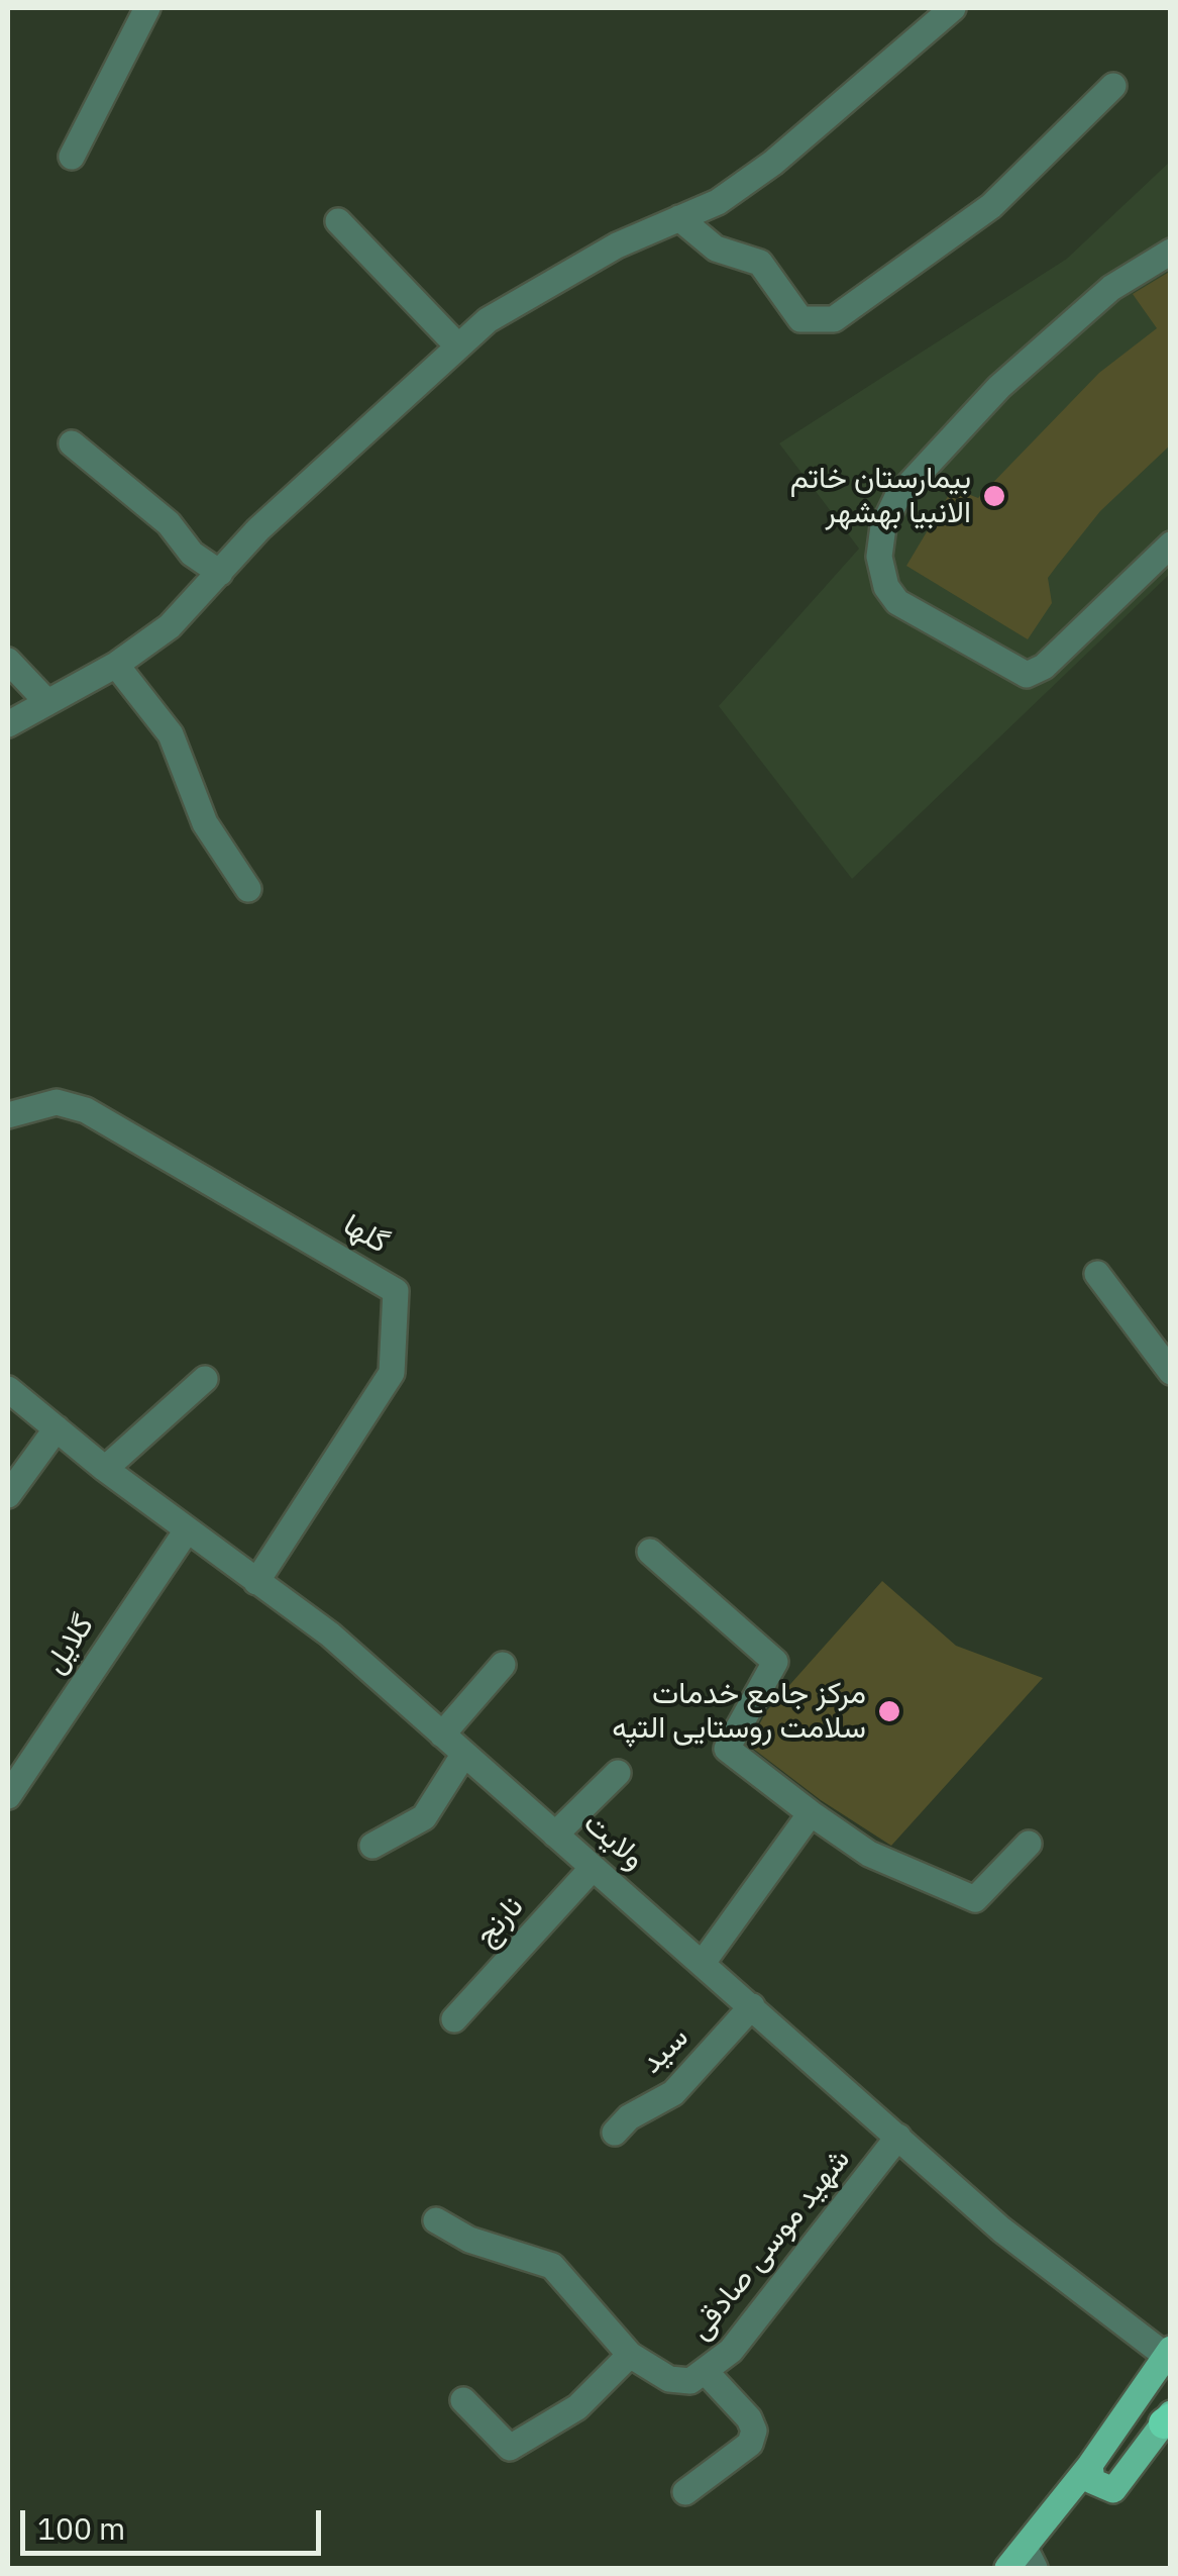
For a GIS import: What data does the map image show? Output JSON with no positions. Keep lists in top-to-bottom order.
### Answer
{
  "streets": {
    "street": [
      "گلها",
      "گلایل",
      "ولایت",
      "نارنج",
      "سید",
      "شهید موسی صادقی"
    ]
  },
  "crossings": [
    ["گلها", "ولایت"],
    ["گلایل", "ولایت"],
    ["ولایت", "نارنج"],
    ["ولایت", "سید"],
    ["ولایت", "شهید موسی صادقی"]
  ],
  "places": ["بیمارستان خاتم الانبیا بهشهر", "مرکز جامع خدمات سلامت روستایی التپه"],
  "scale_bar": "100 m"
}
